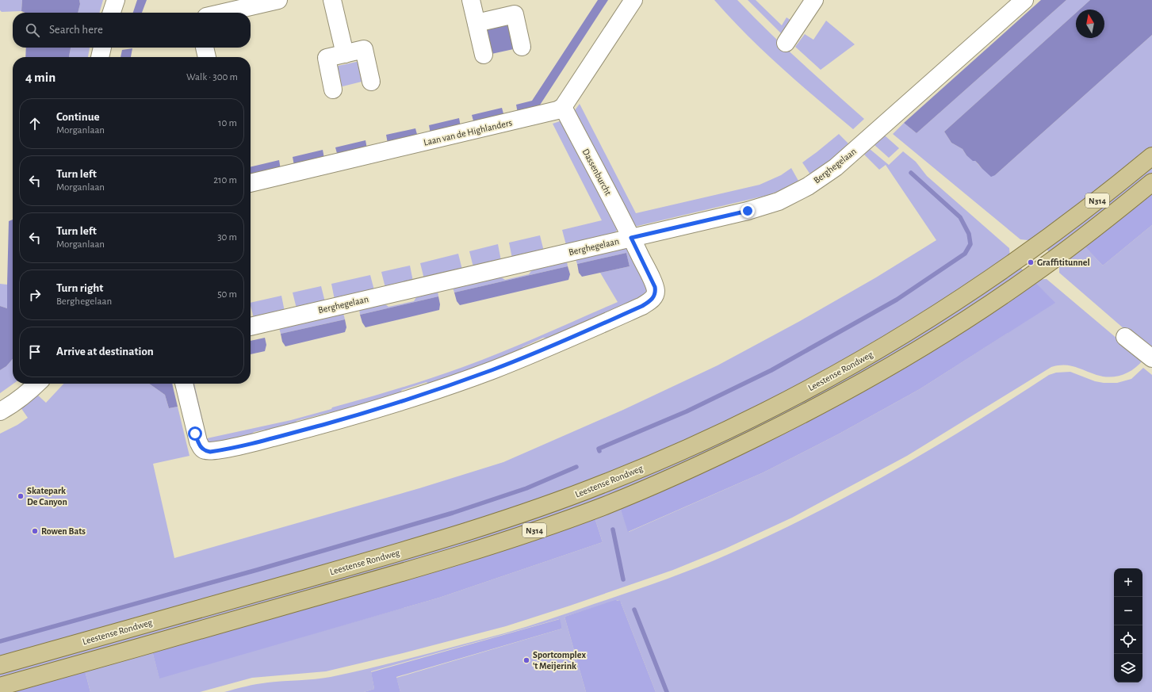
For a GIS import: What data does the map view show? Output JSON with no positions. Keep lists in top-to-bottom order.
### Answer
{
  "streets": {
    "main road": ["N314", "Leestense Rondweg"],
    "street": ["Laan van de Highlanders", "Berghegelaan", "Dassenburcht"]
  },
  "crossings": [
    ["Laan van de Highlanders", "Dassenburcht"],
    ["Berghegelaan", "Dassenburcht"]
  ],
  "places": [
    "Graffititunnel",
    "Skatepark De Canyon",
    "Rowen Bats",
    "Sportcomplex 't Meijerink"
  ],
  "north": "top",
  "page": {
    "search": "Search here",
    "heading": ["4 min", "Walk · 300 m"],
    "list": [
      ["Continue", "Morganlaan", "10 m"],
      ["Turn left", "Morganlaan", "210 m"],
      ["Turn left", "Morganlaan", "30 m"],
      ["Turn right", "Berghegelaan", "50 m"],
      "Arrive at destination"
    ],
    "map_buttons": ["+", "−"]
  }
}
